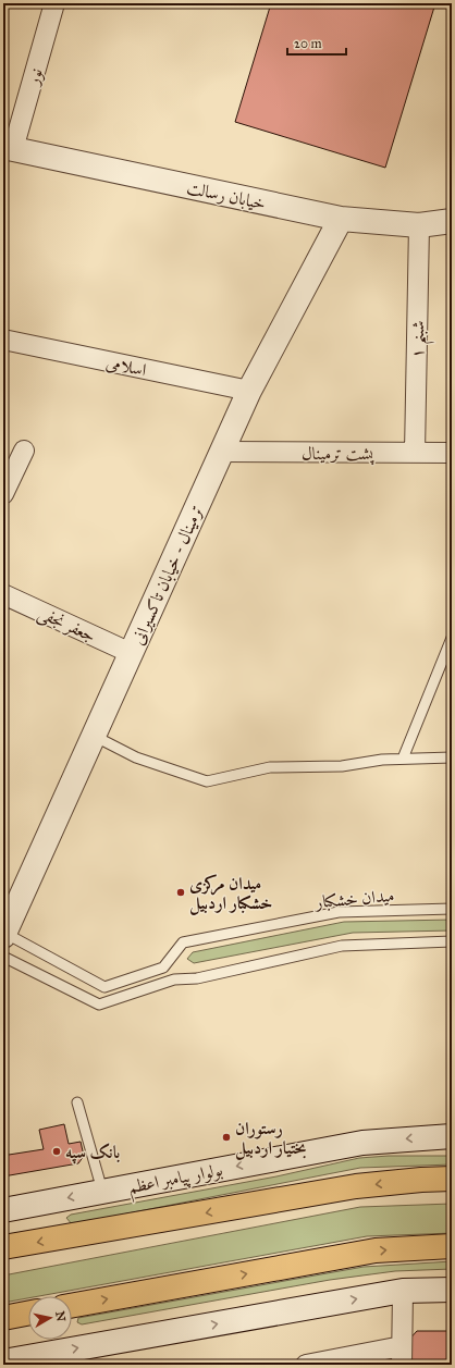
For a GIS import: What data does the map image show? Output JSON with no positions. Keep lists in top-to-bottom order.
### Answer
{
  "streets": {
    "street": [
      "نور",
      "خیابان رسالت",
      "شبنم ۱",
      "اسلامی",
      "پشت ترمینال",
      "ترمینال - خیابان تاکسیرانی",
      "جعفر نجفی",
      "بولوار پیامبر اعظم"
    ],
    "lane": ["میدان خشکبار"]
  },
  "crossings": [
    ["نور", "خیابان رسالت"],
    ["خیابان رسالت", "شبنم ۱"],
    ["خیابان رسالت", "ترمینال - خیابان تاکسیرانی"],
    ["شبنم ۱", "پشت ترمینال"],
    ["اسلامی", "ترمینال - خیابان تاکسیرانی"],
    ["پشت ترمینال", "ترمینال - خیابان تاکسیرانی"],
    ["ترمینال - خیابان تاکسیرانی", "جعفر نجفی"],
    ["ترمینال - خیابان تاکسیرانی", "میدان خشکبار"]
  ],
  "places": ["میدان مرکزی خشکبار اردبیل", "رستوران بختیار اردبیل", "بانک سپه"],
  "scale_bar": "20 m",
  "north": "right"
}
